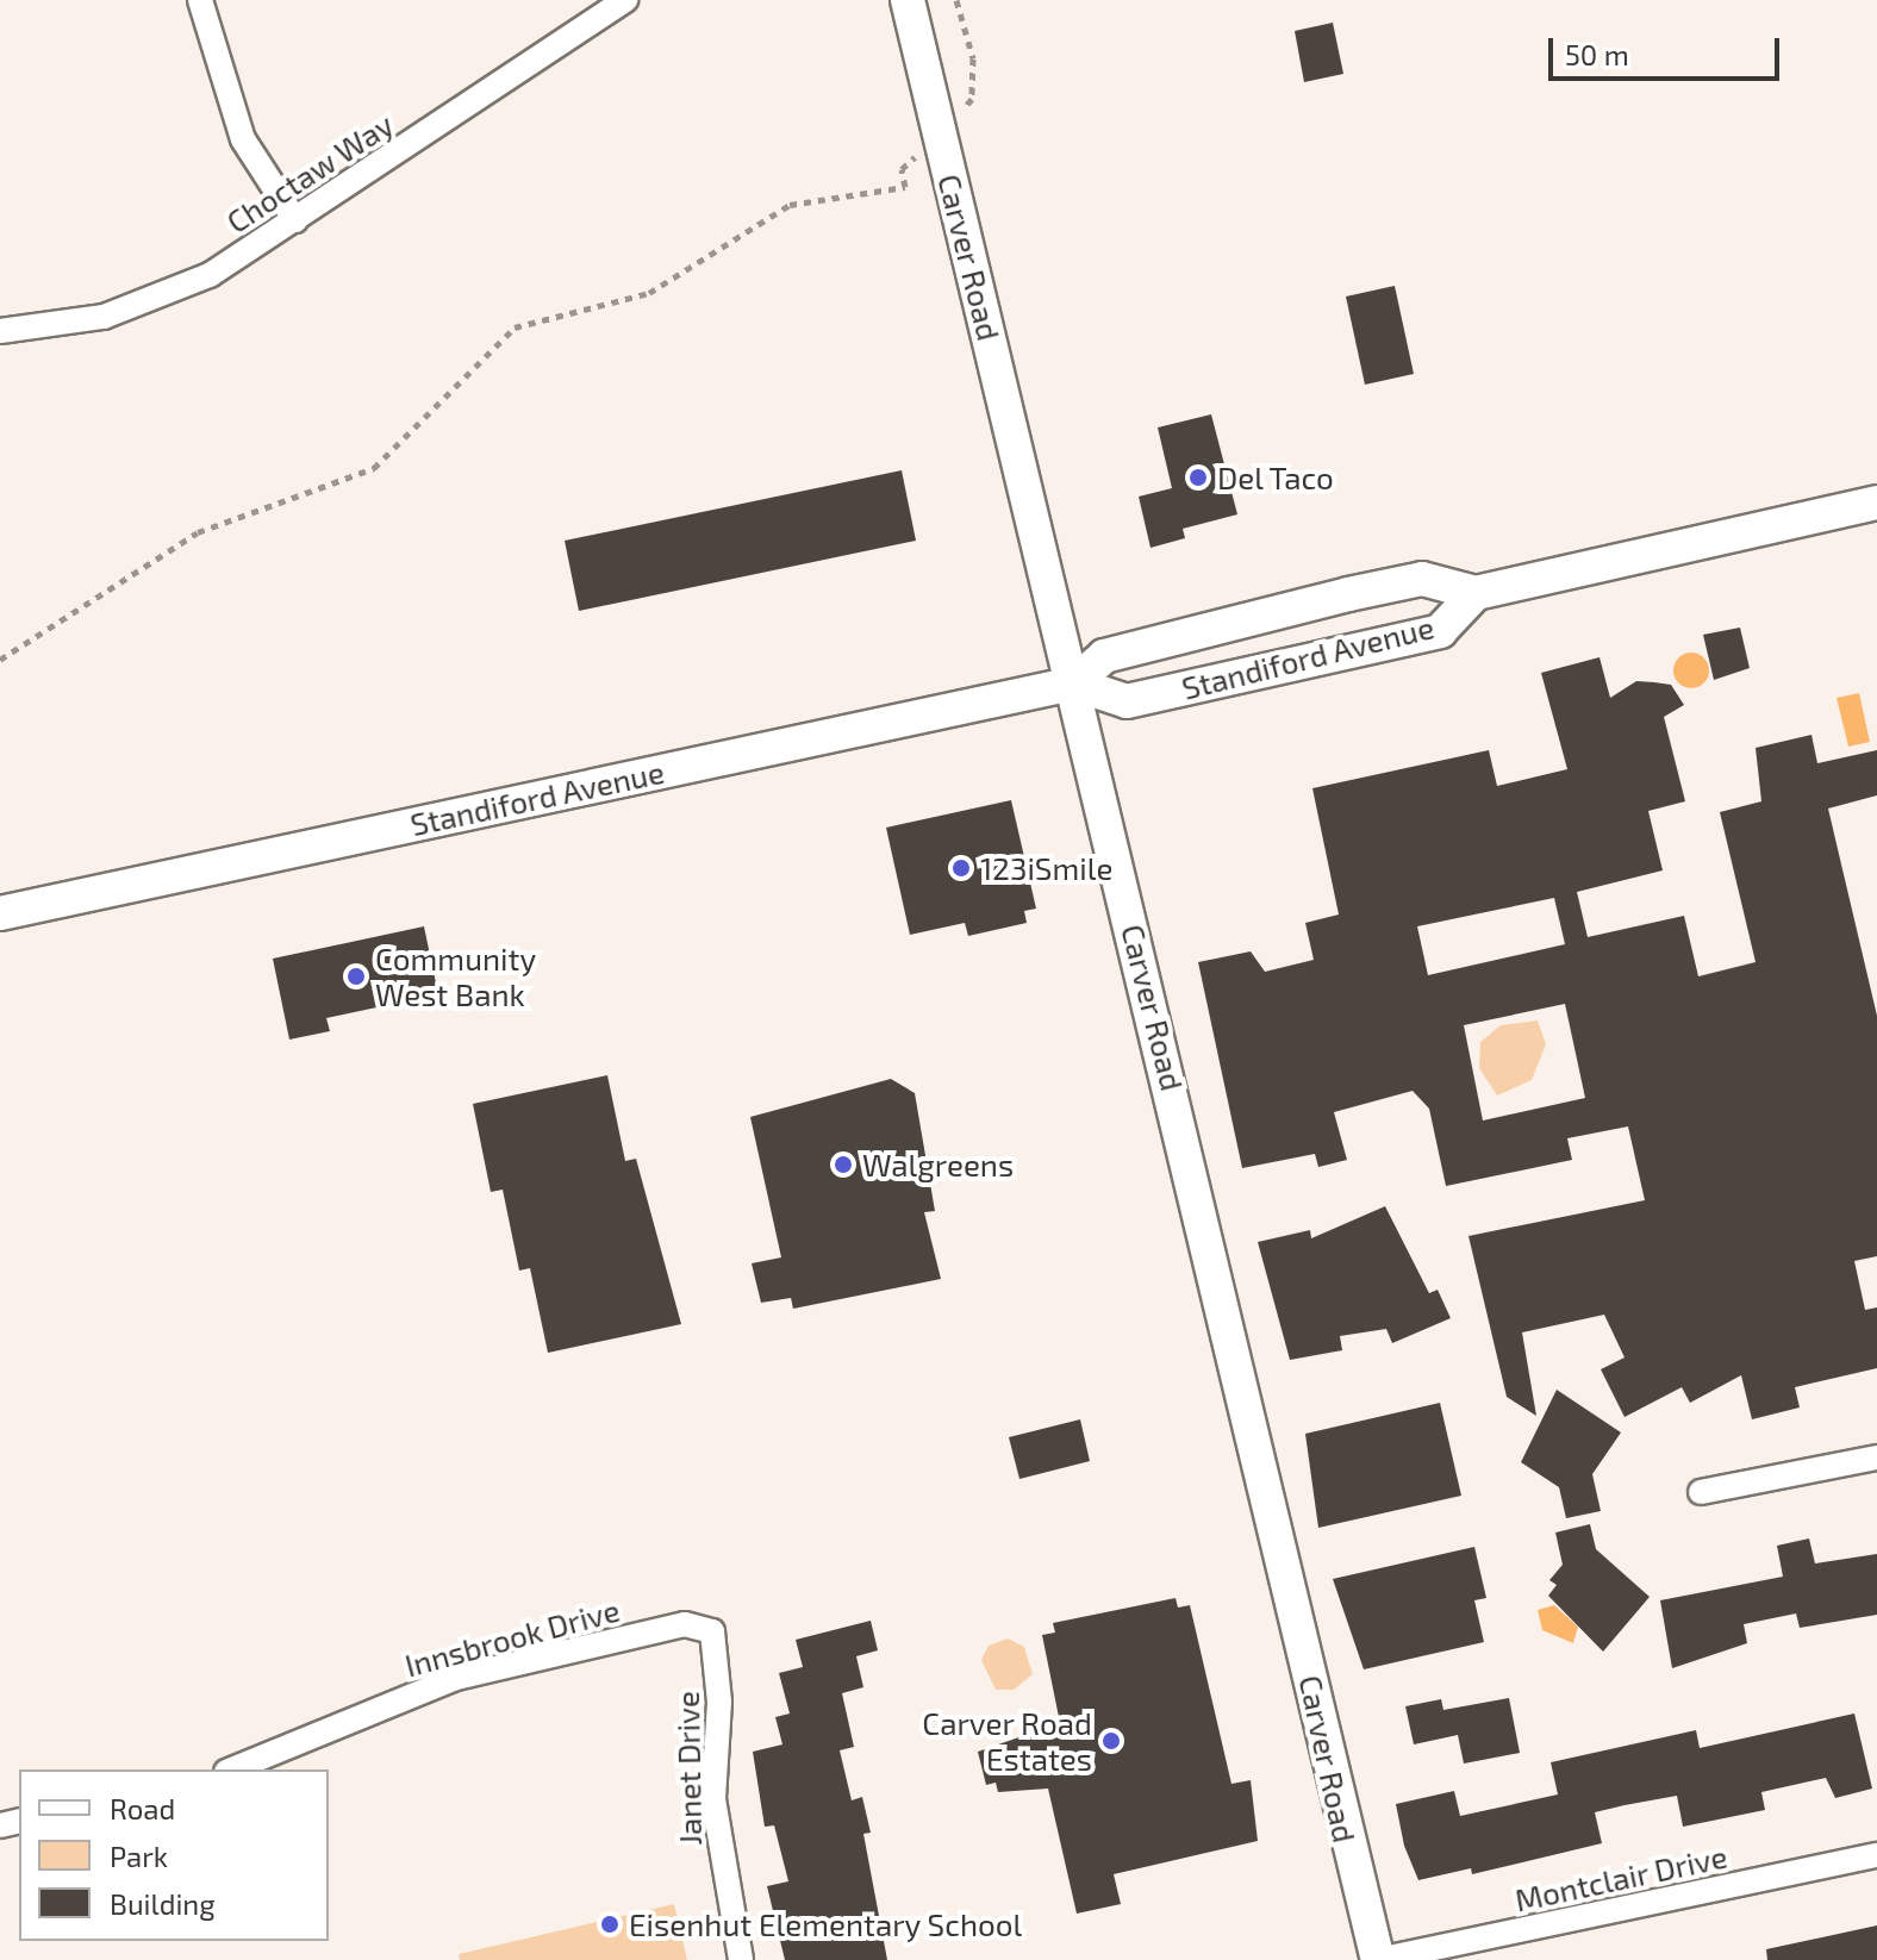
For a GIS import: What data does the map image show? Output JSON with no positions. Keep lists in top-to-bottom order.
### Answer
{
  "streets": {
    "main road": ["Carver Road", "Standiford Avenue"],
    "street": [
      "Choctaw Way",
      "Innsbrook Drive",
      "Janet Drive",
      "Montclair Drive"
    ]
  },
  "crossings": [
    ["Carver Road", "Standiford Avenue"],
    ["Carver Road", "Montclair Drive"],
    ["Innsbrook Drive", "Janet Drive"]
  ],
  "places": [
    "Del Taco",
    "123iSmile",
    "Community West Bank",
    "Walgreens",
    "Carver Road Estates",
    "Eisenhut Elementary School"
  ],
  "legend": ["Road", "Park", "Building"],
  "scale_bar": "50 m"
}
